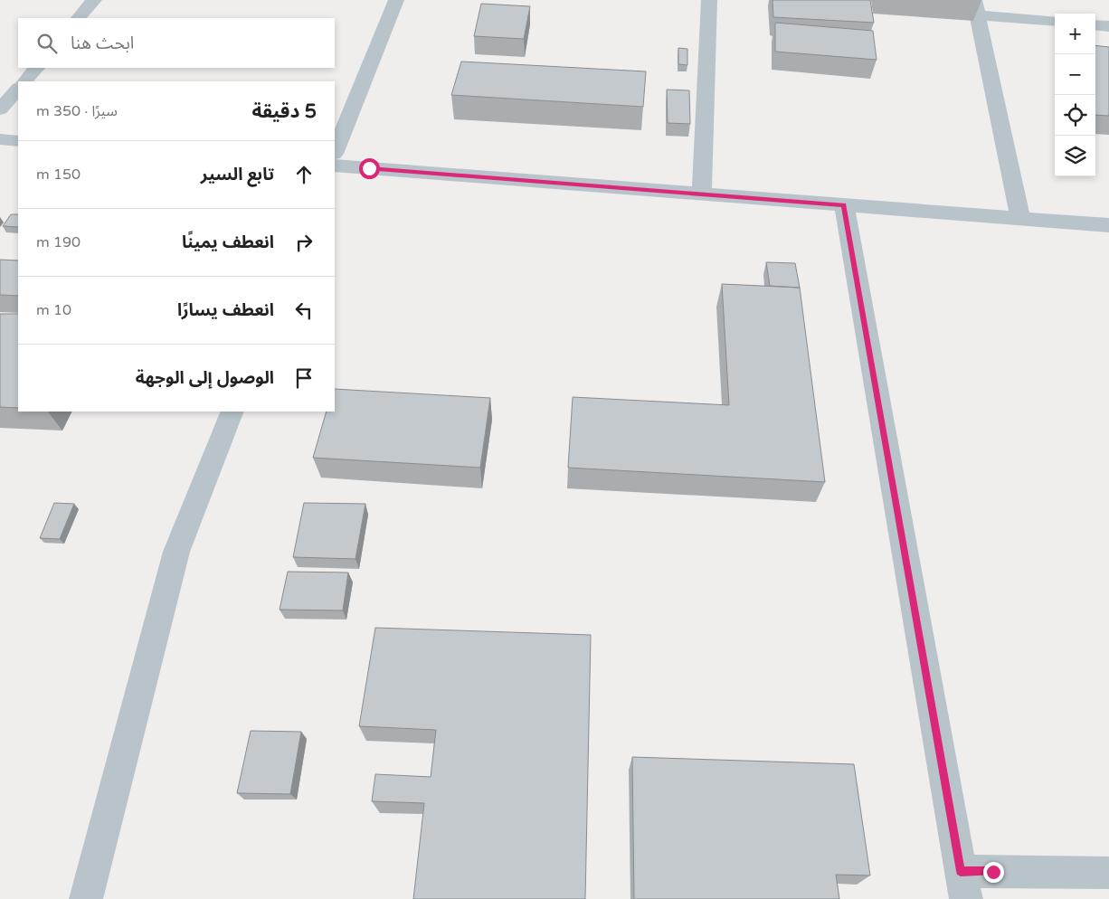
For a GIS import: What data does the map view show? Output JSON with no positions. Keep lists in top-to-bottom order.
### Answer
{
  "page": {
    "map_buttons": ["+", "−"],
    "search": "ابحث هنا",
    "heading": ["5 دقيقة", "سيرًا · 350 m"],
    "list": [
      ["تابع السير", "150 m"],
      ["انعطف يمينًا", "190 m"],
      ["انعطف يسارًا", "10 m"],
      "الوصول إلى الوجهة"
    ]
  }
}
